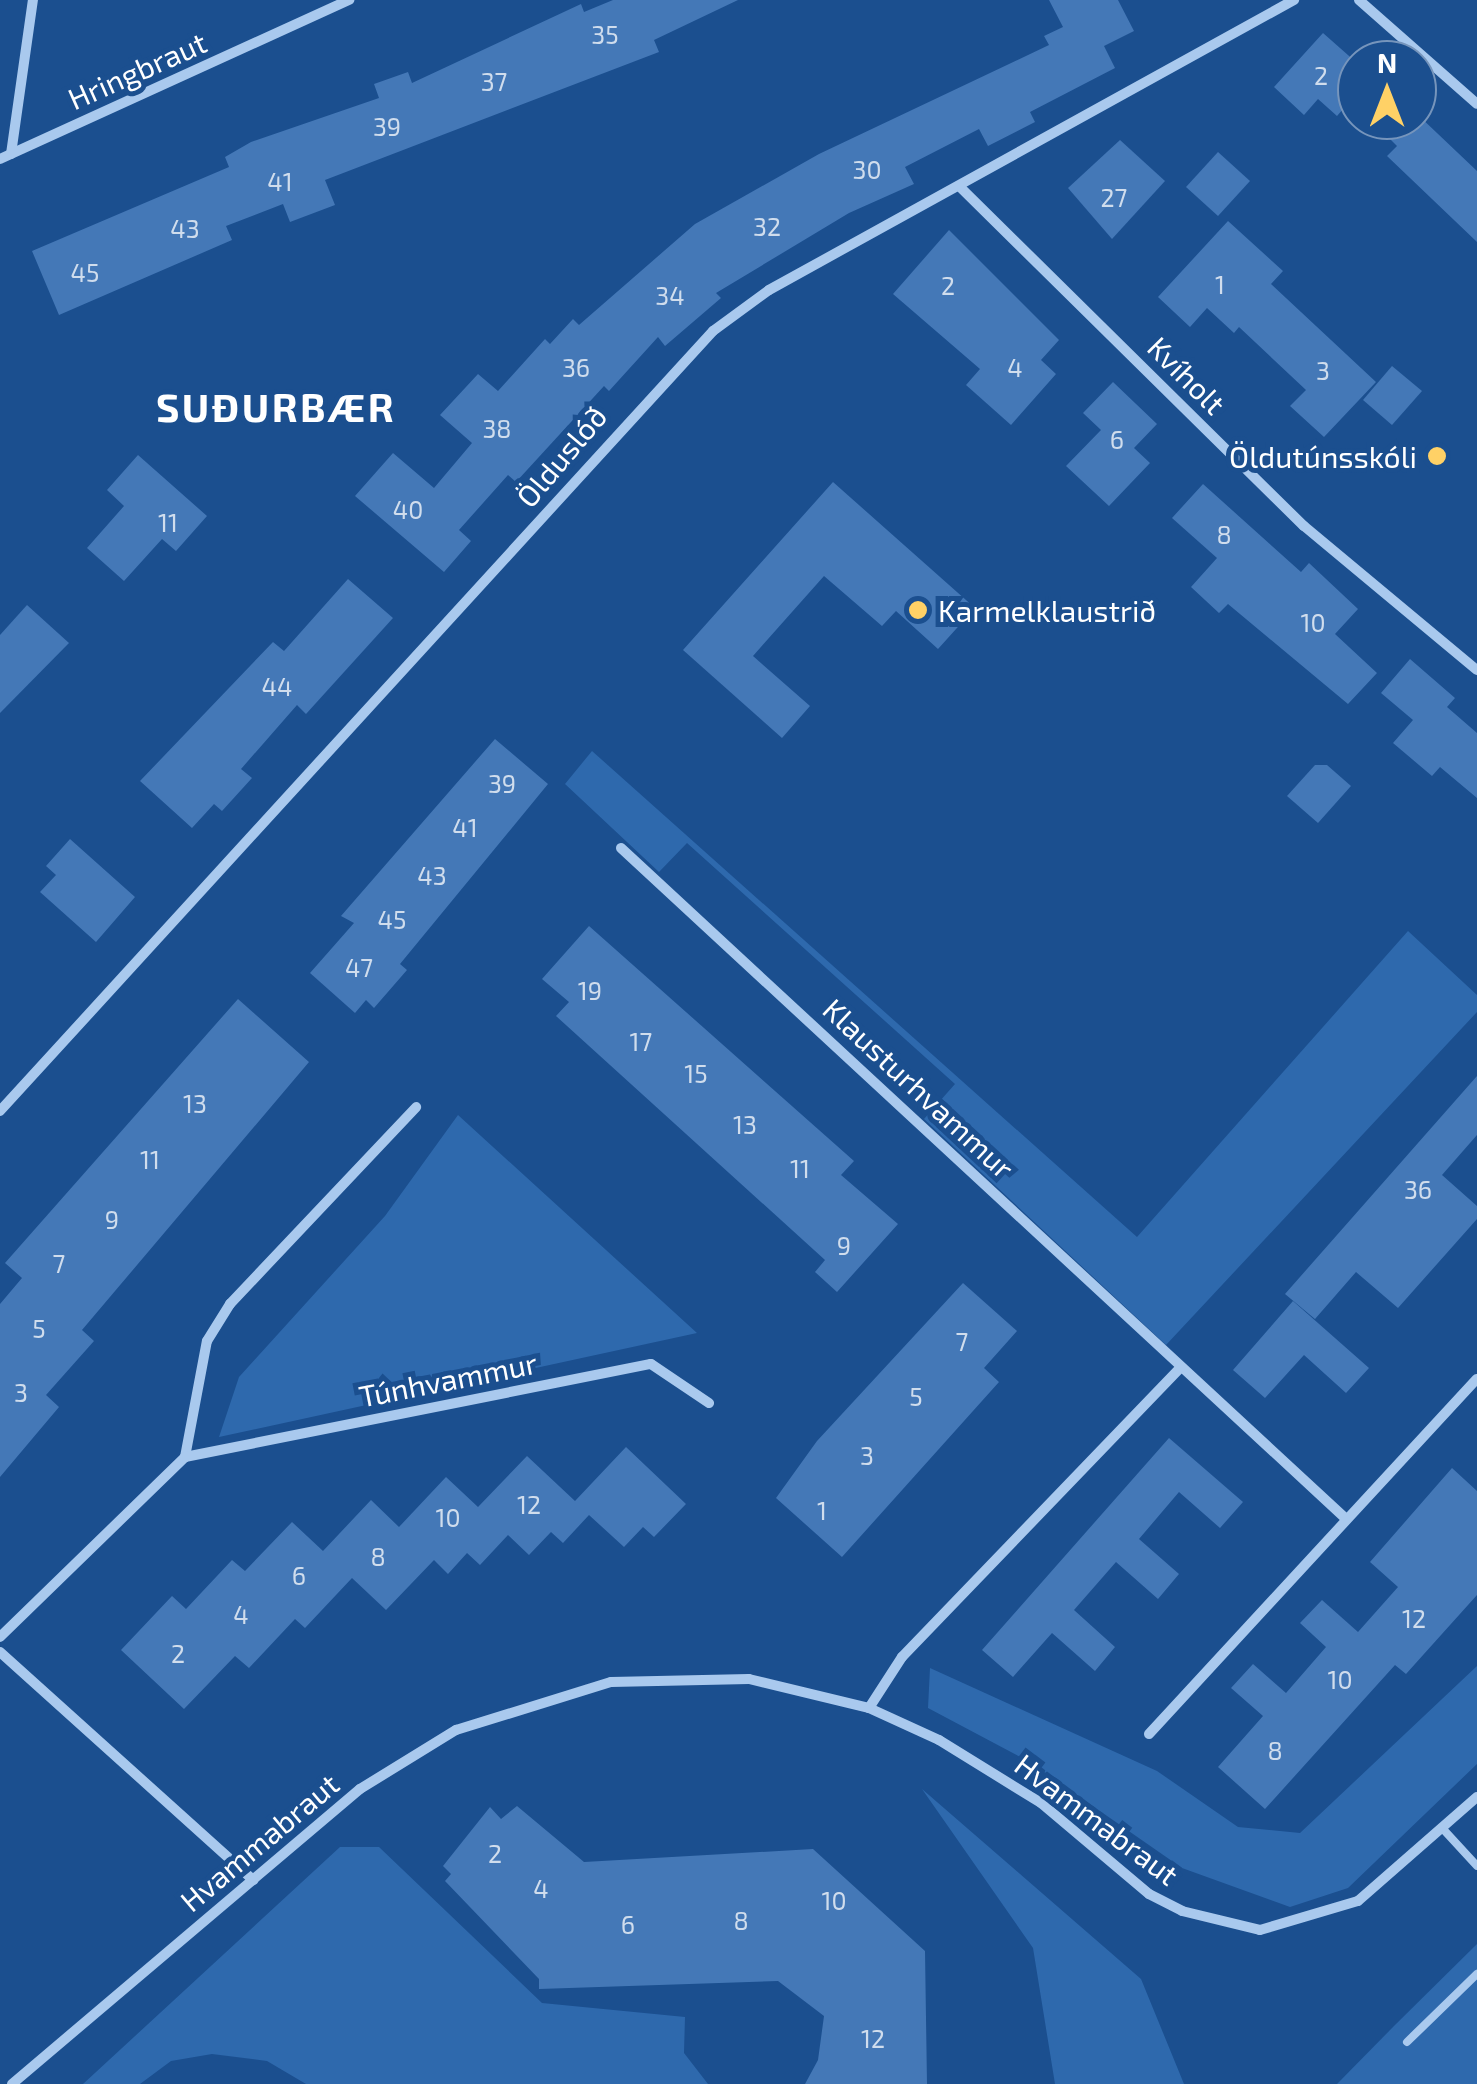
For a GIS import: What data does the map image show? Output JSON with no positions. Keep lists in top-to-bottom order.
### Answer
{
  "streets": {
    "street": [
      "Hringbraut",
      "Kvíholt",
      "Ölduslóð",
      "Klausturhvammur",
      "Túnhvammur",
      "Hvammabraut"
    ]
  },
  "crossings": [
    ["Kvíholt", "Ölduslóð"]
  ],
  "districts": ["SUÐURBÆR"],
  "places": ["Öldutúnsskóli", "Karmelklaustrið"],
  "house_numbers": [
    "35",
    "2",
    "37",
    "39",
    "30",
    "41",
    "27",
    "32",
    "43",
    "45",
    "1",
    "2",
    "34",
    "36",
    "4",
    "3",
    "38",
    "6",
    "40",
    "11",
    "8",
    "10",
    "44",
    "39",
    "41",
    "43",
    "45",
    "47",
    "19",
    "17",
    "15",
    "13",
    "13",
    "11",
    "11",
    "36",
    "9",
    "9",
    "7",
    "5",
    "7",
    "3",
    "5",
    "3",
    "12",
    "1",
    "10",
    "8",
    "6",
    "4",
    "12",
    "2",
    "10",
    "8",
    "2",
    "4",
    "10",
    "8",
    "6",
    "12"
  ],
  "north": "top"
}
